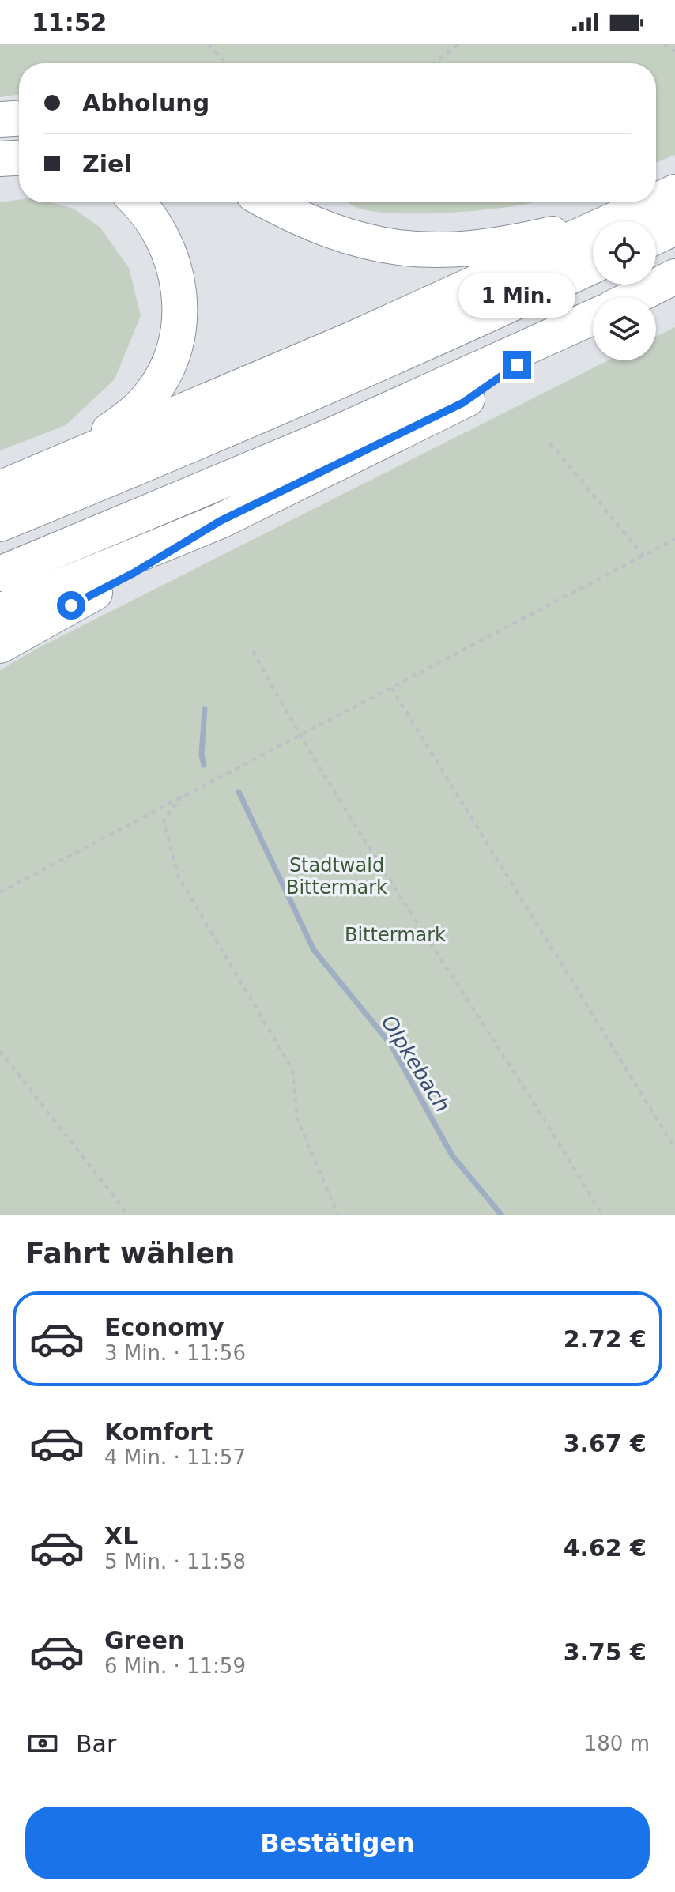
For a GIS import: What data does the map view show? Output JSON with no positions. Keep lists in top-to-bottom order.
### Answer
{
  "water": ["Olpkebach"],
  "parks": ["Stadtwald Bittermark", "Bittermark"],
  "page": {
    "status": "11:52",
    "banner": ["Abholung", "Ziel"],
    "bubble": "1 Min.",
    "heading": "Fahrt wählen",
    "list": [
      {
        "name": "Economy",
        "note": "3 Min. · 11:56",
        "value": "2.72 €"
      },
      {
        "name": "Komfort",
        "note": "4 Min. · 11:57",
        "value": "3.67 €"
      },
      {
        "name": "XL",
        "note": "5 Min. · 11:58",
        "value": "4.62 €"
      },
      {
        "name": "Green",
        "note": "6 Min. · 11:59",
        "value": "3.75 €"
      }
    ],
    "pay": ["Bar", "180 m"],
    "buttons": "Bestätigen"
  }
}
